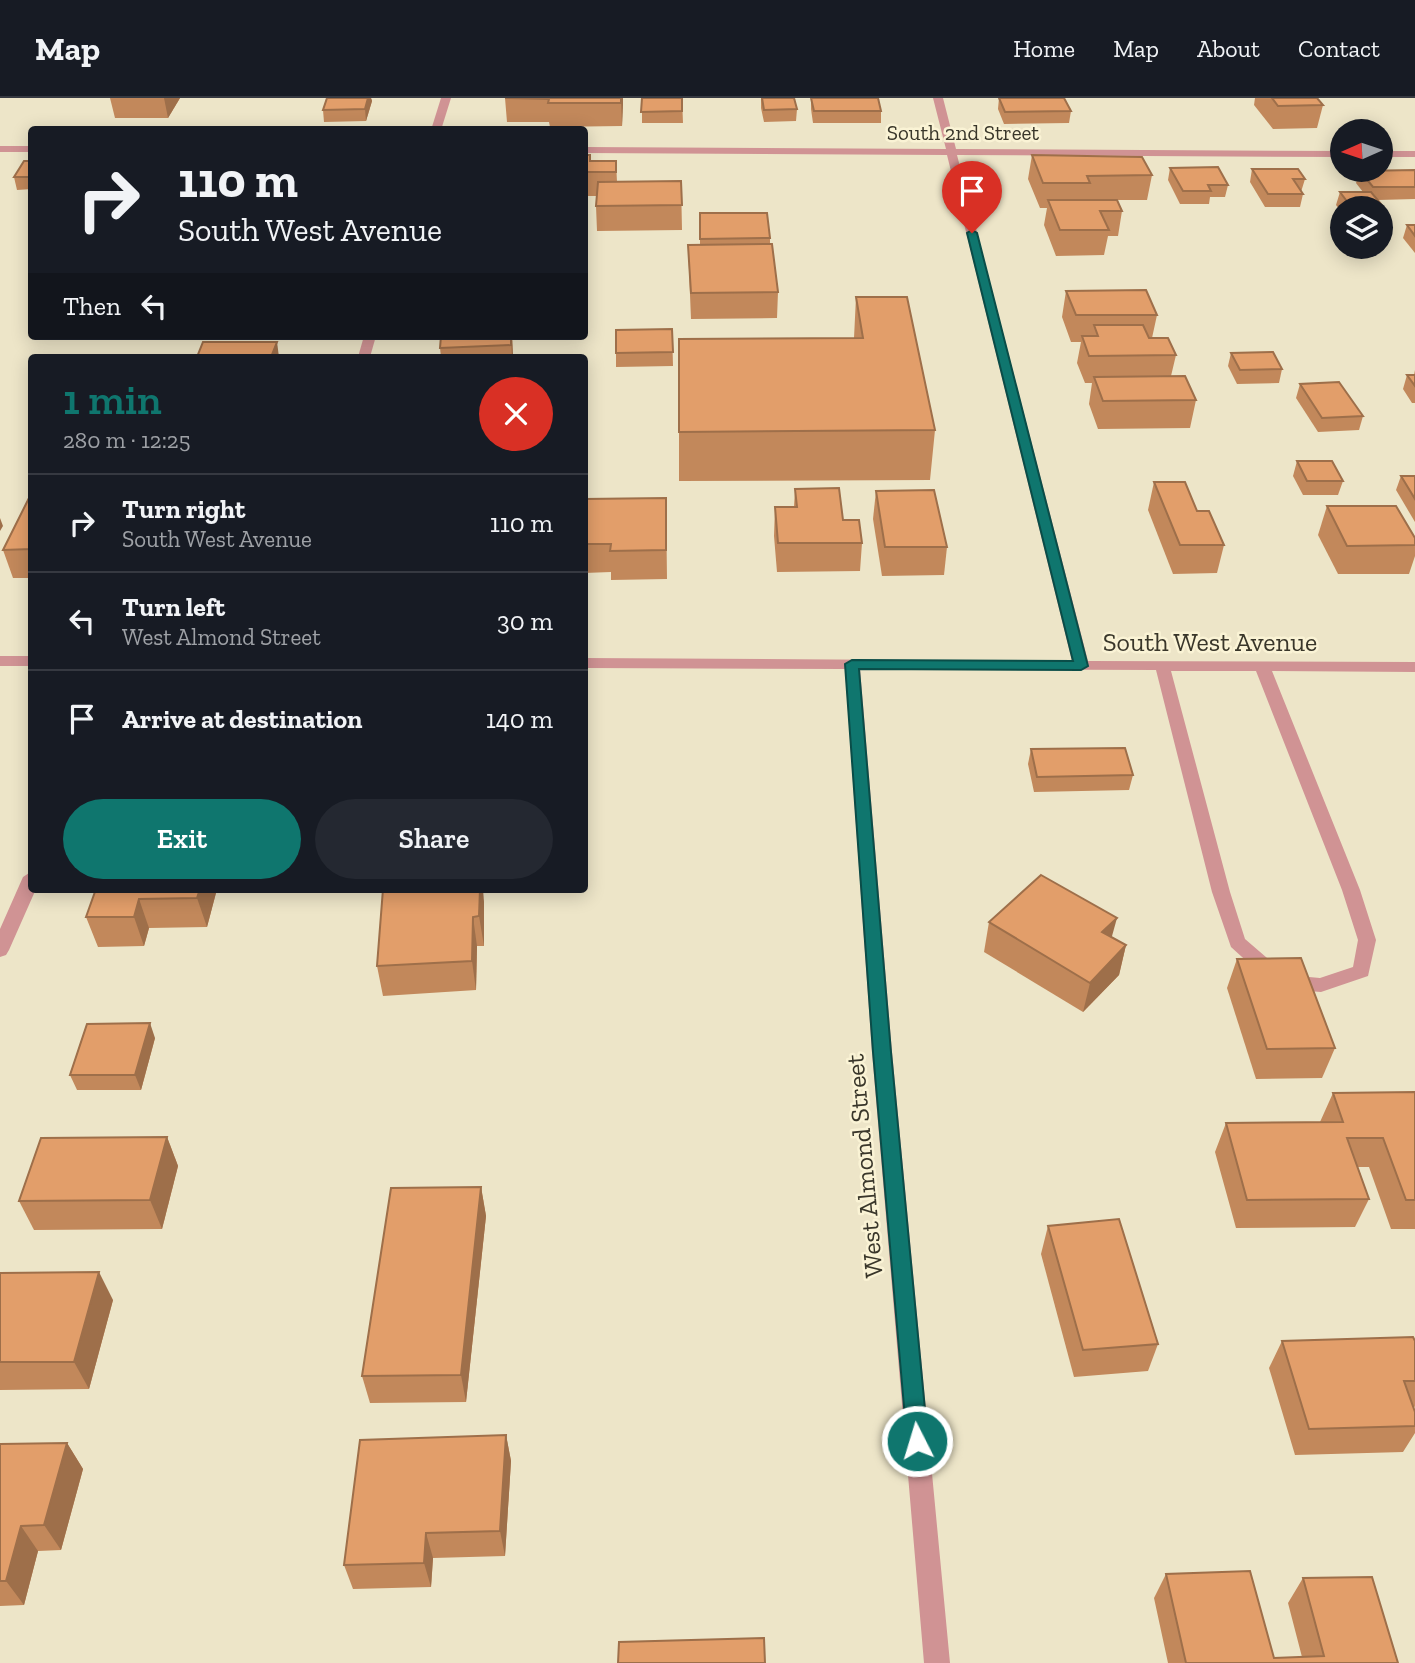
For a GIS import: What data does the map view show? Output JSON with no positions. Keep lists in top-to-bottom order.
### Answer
{
  "streets": {
    "street": ["South 2nd Street", "South West Avenue", "West Almond Street"]
  },
  "crossings": [
    ["South West Avenue", "West Almond Street"]
  ],
  "north": "left",
  "page": {
    "header": "Map",
    "nav": [
      "Home",
      "Map",
      "About",
      "Contact"
    ],
    "turn": ["110 m", "South West Avenue"],
    "then": "Then",
    "heading": ["1 min", "280 m · 12:25"],
    "list": [
      {
        "name": "Turn right",
        "note": "South West Avenue",
        "value": "110 m"
      },
      {
        "name": "Turn left",
        "note": "West Almond Street",
        "value": "30 m"
      },
      {
        "name": "Arrive at destination",
        "value": "140 m"
      }
    ],
    "buttons": ["Exit", "Share"]
  }
}
